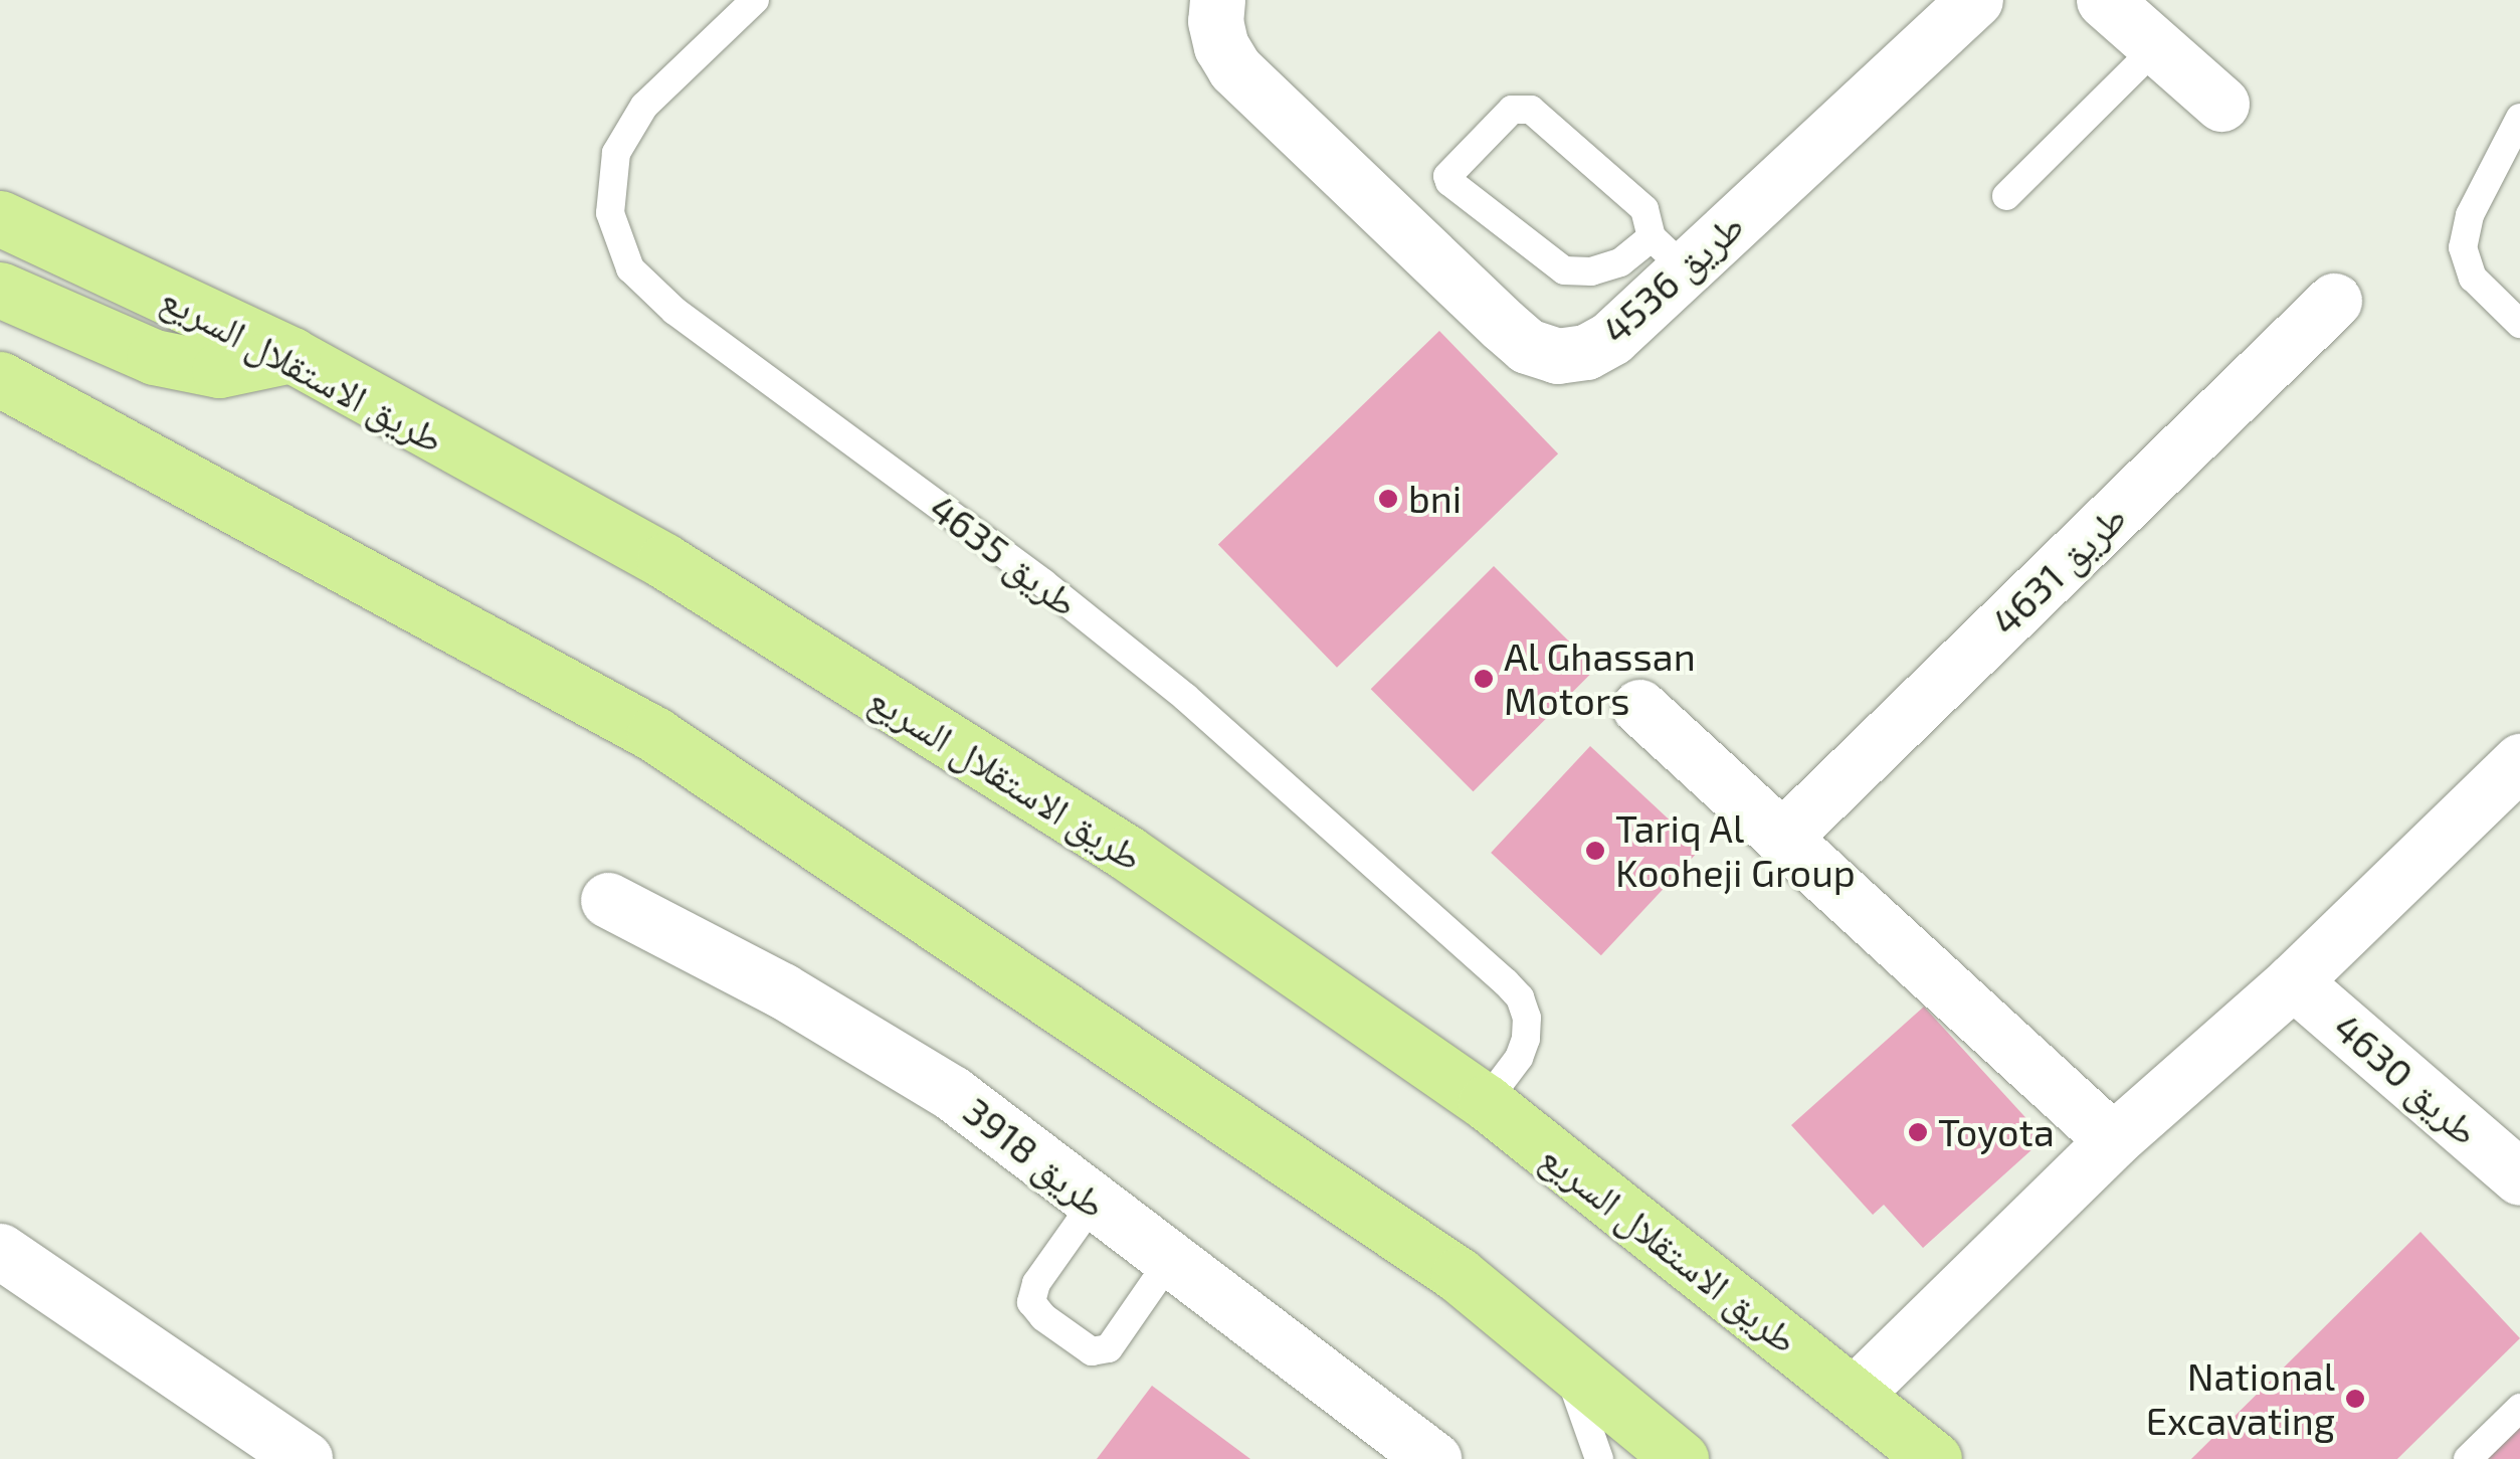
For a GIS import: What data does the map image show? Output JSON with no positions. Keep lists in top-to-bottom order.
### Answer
{
  "streets": {
    "main road": ["طريق الاستقلال السريع"],
    "street": [
      "طريق 4536",
      "طريق 4631",
      "طريق 4630",
      "طريق 3918"
    ],
    "lane": ["طريق 4635"]
  },
  "crossings": [
    ["طريق الاستقلال السريع", "طريق 4635"]
  ],
  "places": [
    "bni",
    "Al Ghassan Motors",
    "Tariq Al Kooheji Group",
    "Toyota",
    "National Excavating"
  ]
}
